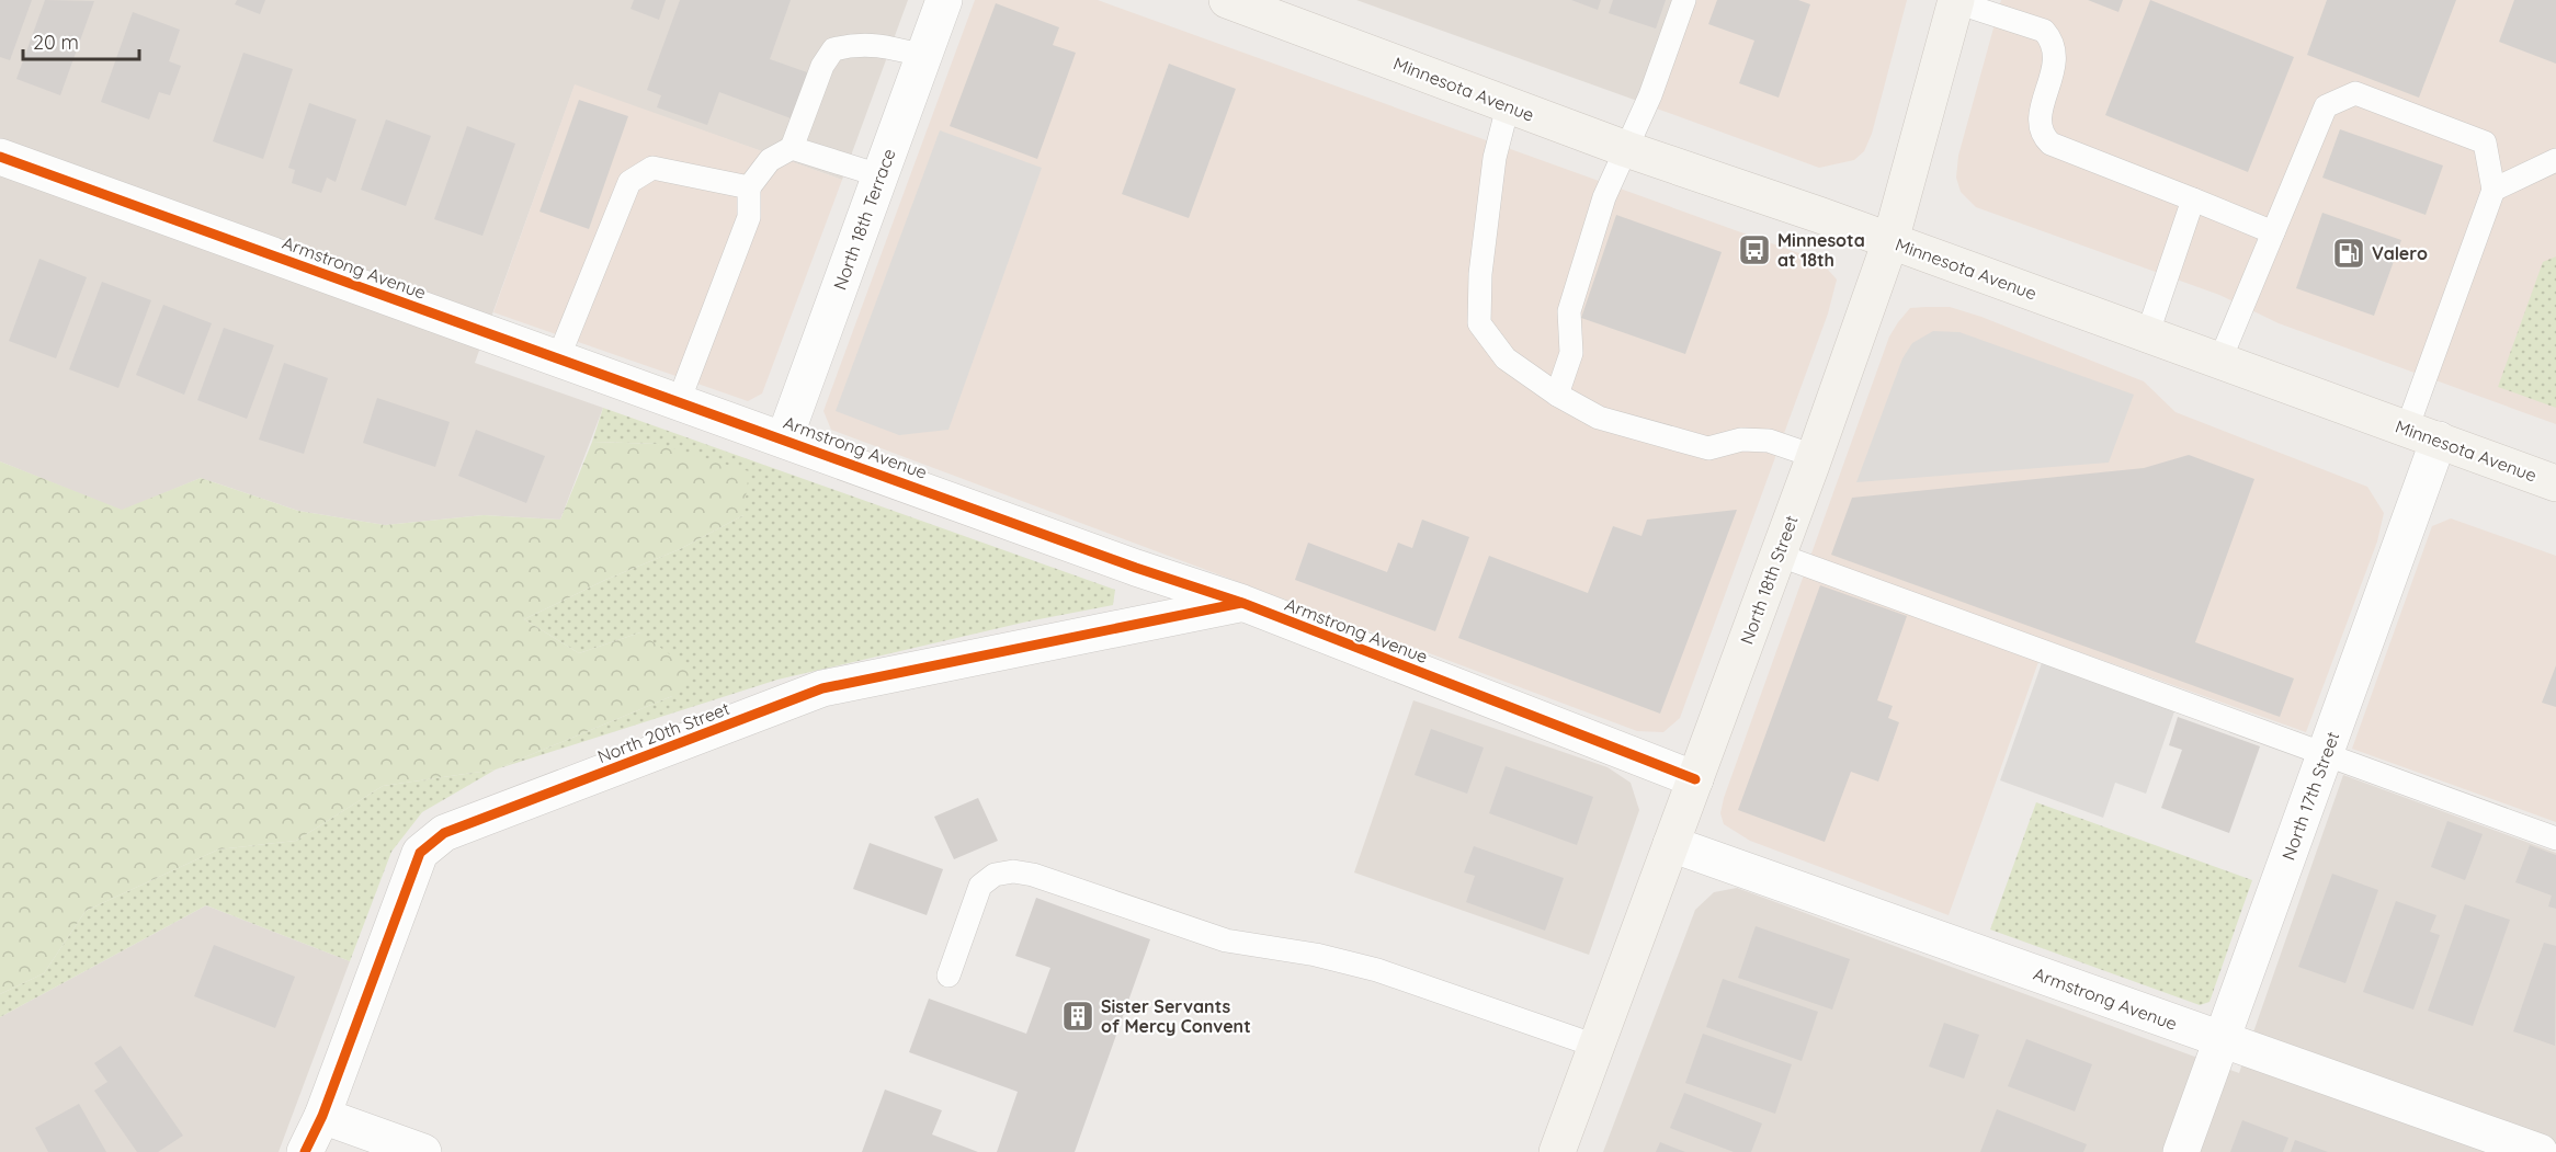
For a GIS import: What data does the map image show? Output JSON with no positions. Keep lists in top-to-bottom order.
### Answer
{
  "streets": {
    "main road": ["Minnesota Avenue", "North 18th Street"],
    "street": [
      "North 18th Terrace",
      "Armstrong Avenue",
      "North 20th Street",
      "North 17th Street"
    ]
  },
  "crossings": [
    ["Minnesota Avenue", "North 18th Street"],
    ["Minnesota Avenue", "North 17th Street"],
    ["North 18th Terrace", "Armstrong Avenue"],
    ["Armstrong Avenue", "North 18th Street"],
    ["Armstrong Avenue", "North 20th Street"],
    ["Armstrong Avenue", "North 17th Street"]
  ],
  "places": {
    "bus stop": ["Minnesota at 18th"],
    "fuel station": ["Valero"],
    "building": ["Sister Servants of Mercy Convent"]
  },
  "scale_bar": "20 m"
}
